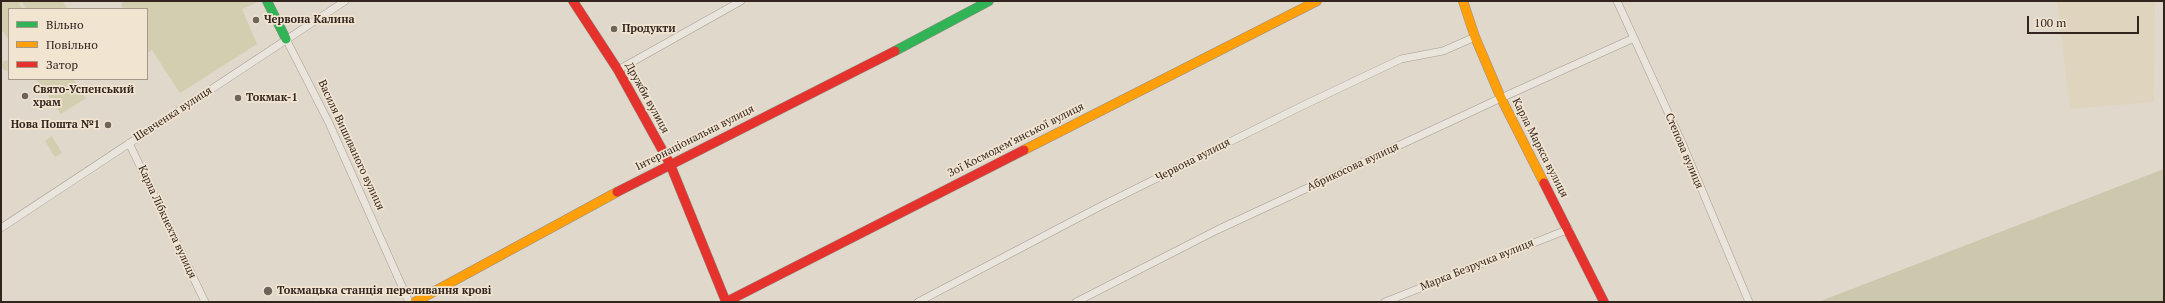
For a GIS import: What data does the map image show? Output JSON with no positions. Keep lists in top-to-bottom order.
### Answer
{
  "streets": {
    "street": [
      "Дружби вулиця",
      "Шевченка вулиця",
      "Інтернаціональна вулиця",
      "Зої Космодем’янської вулиця",
      "Василя Вишиваного вулиця",
      "Карла Маркса вулиця",
      "Степова вулиця",
      "Червона вулиця",
      "Абрикосова вулиця",
      "Карла Лібкнехта вулиця",
      "Марка Безручка вулиця"
    ]
  },
  "crossings": [
    ["Дружби вулиця", "Інтернаціональна вулиця"],
    ["Дружби вулиця", "Зої Космодем’янської вулиця"],
    ["Шевченка вулиця", "Василя Вишиваного вулиця"],
    ["Шевченка вулиця", "Карла Лібкнехта вулиця"],
    ["Карла Маркса вулиця", "Червона вулиця"],
    ["Карла Маркса вулиця", "Абрикосова вулиця"],
    ["Карла Маркса вулиця", "Марка Безручка вулиця"],
    ["Степова вулиця", "Абрикосова вулиця"]
  ],
  "places": [
    "Червона Калина",
    "Продукти",
    "Свято-Успенський храм",
    "Токмак-1",
    "Нова Пошта №1",
    "Токмацька станція переливання крові"
  ],
  "legend": ["Вільно", "Повільно", "Затор"],
  "scale_bar": "100 m"
}
